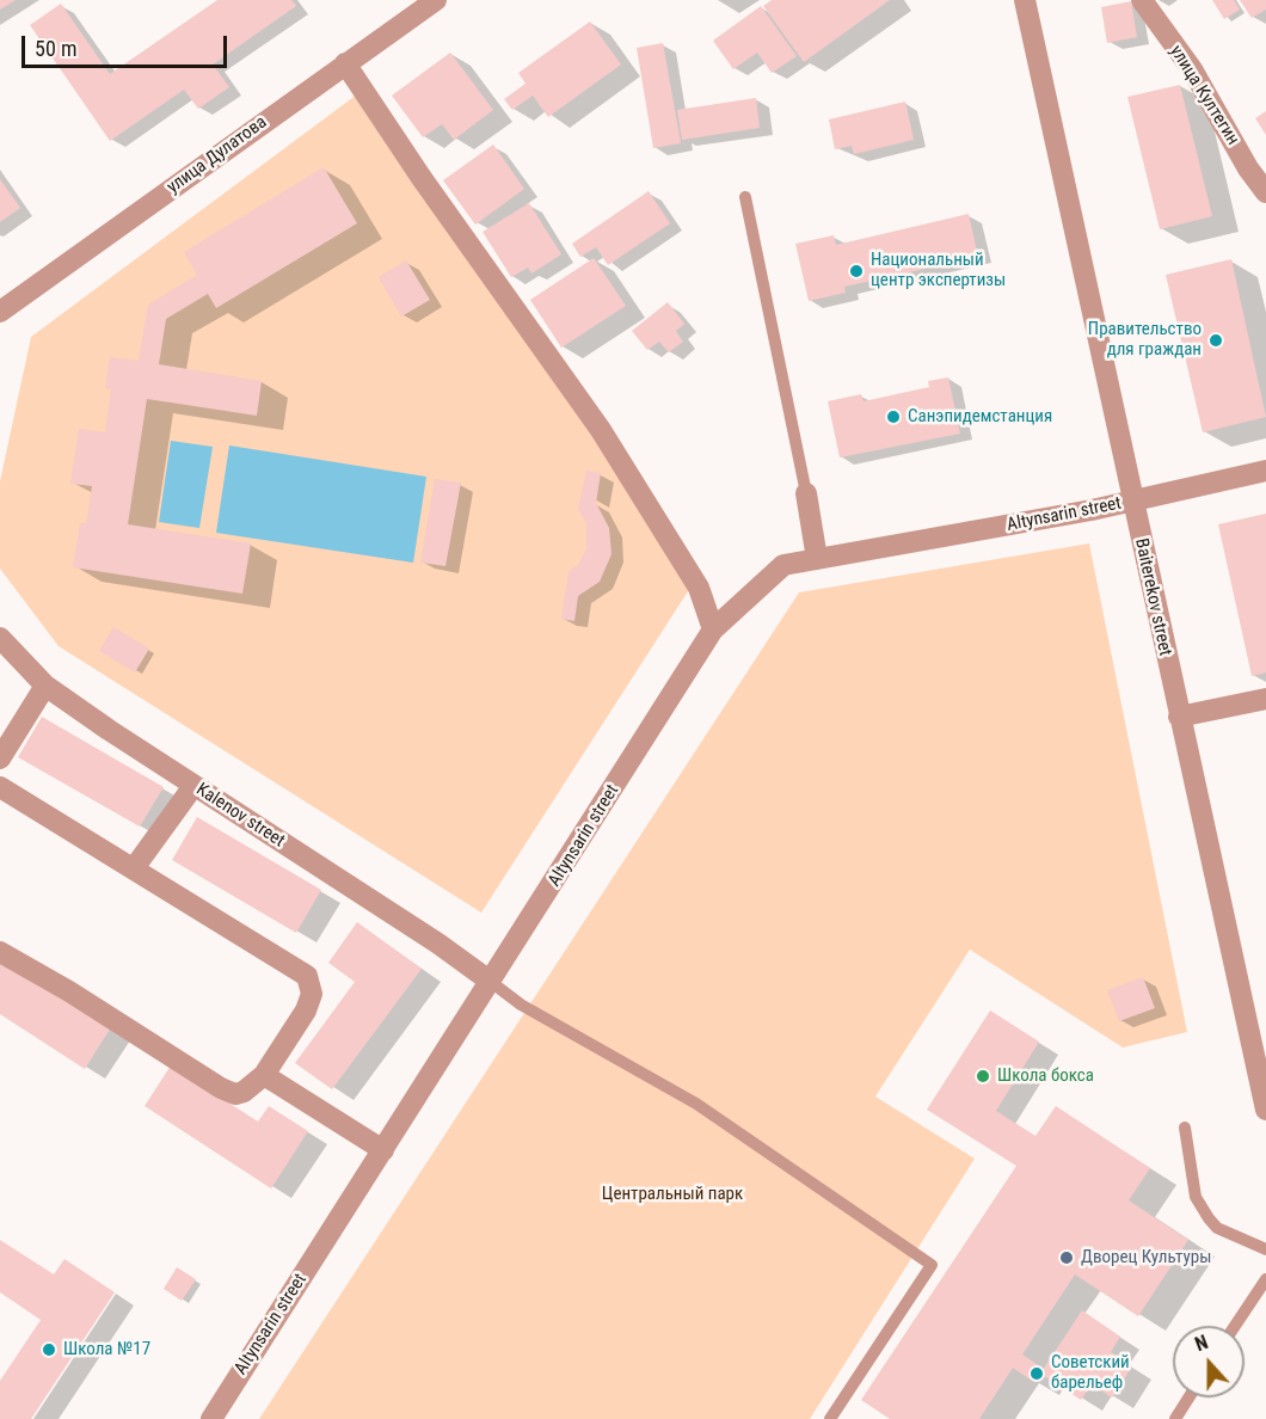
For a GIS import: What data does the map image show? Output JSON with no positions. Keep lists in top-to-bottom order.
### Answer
{
  "streets": {
    "street": [
      "улица Култегин",
      "улица Дулатова",
      "Altynsarin street",
      "Baiterekov street",
      "Kalenov street"
    ]
  },
  "crossings": [
    ["Altynsarin street", "Baiterekov street"],
    ["Altynsarin street", "Kalenov street"]
  ],
  "parks": ["Центральный парк"],
  "places": [
    "Национальный центр экспертизы",
    "Правительство для граждан",
    "Санэпидемстанция",
    "Школа бокса",
    "Дворец Культуры",
    "Школа №17",
    "Советский барельеф"
  ],
  "scale_bar": "50 m",
  "north": "top"
}
